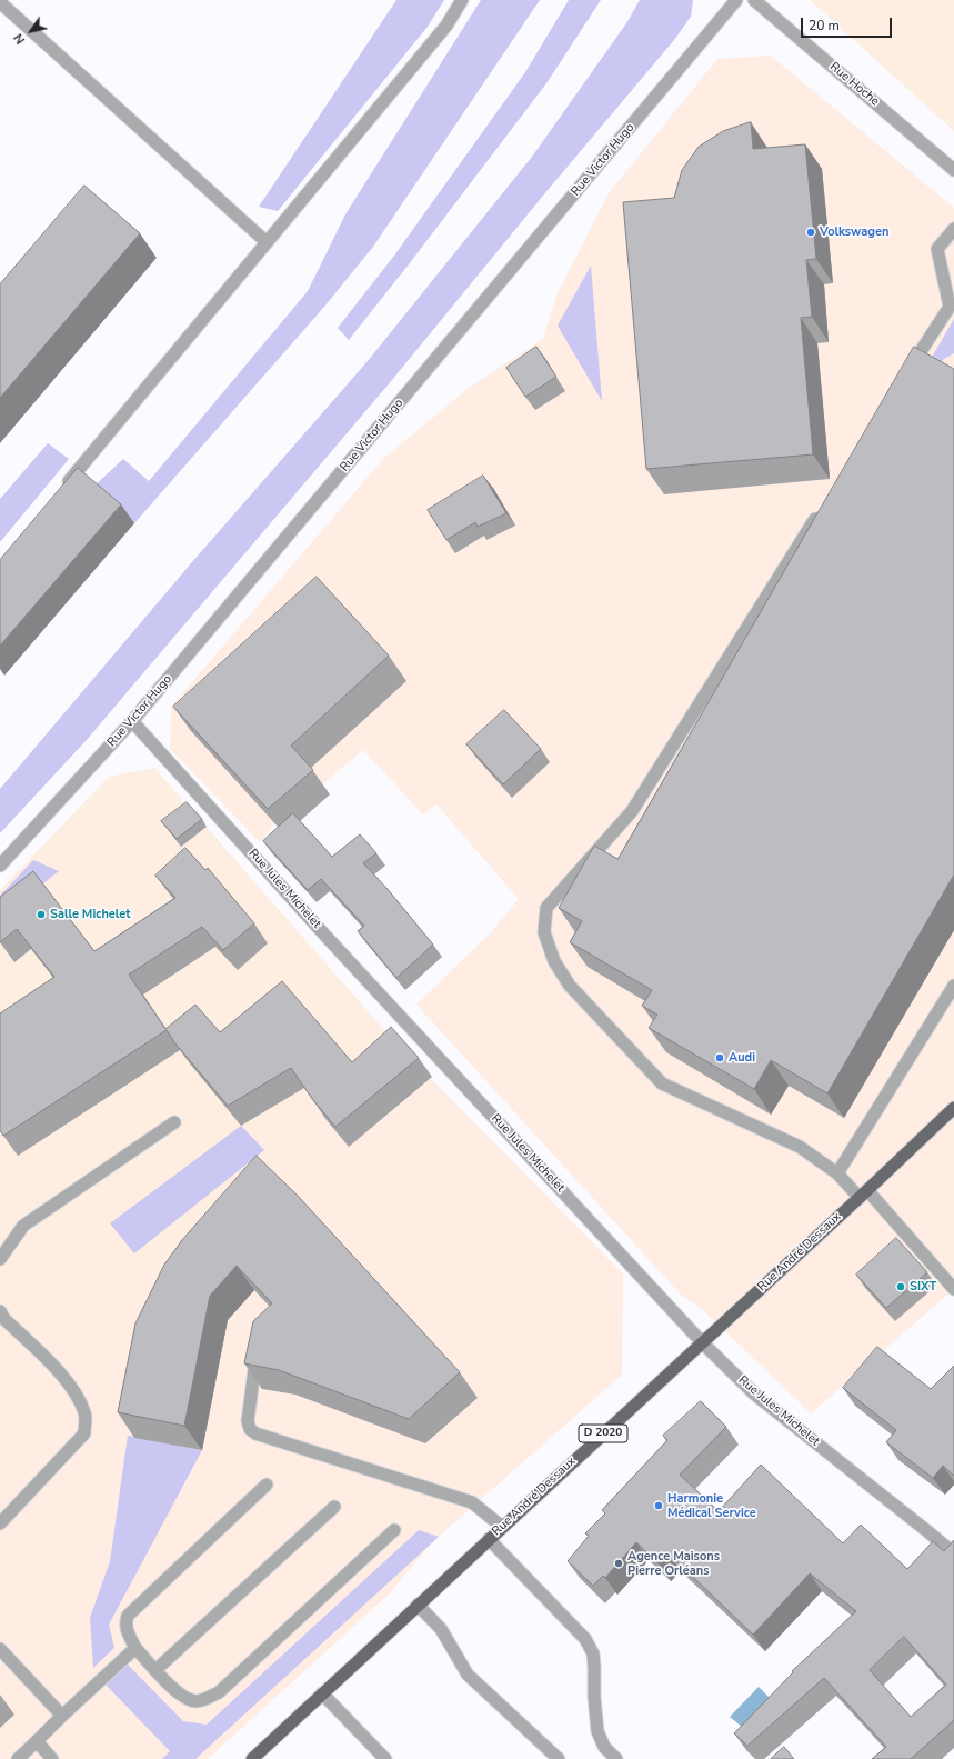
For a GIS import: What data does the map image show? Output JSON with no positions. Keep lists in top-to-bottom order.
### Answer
{
  "streets": {
    "main road": ["Rue André Dessaux", "D 2020"],
    "street": ["Rue Hoche", "Rue Victor Hugo", "Rue Jules Michelet"]
  },
  "crossings": [
    ["Rue Victor Hugo", "Rue Jules Michelet"],
    ["Rue Jules Michelet", "Rue André Dessaux"]
  ],
  "places": [
    "Volkswagen",
    "Salle Michelet",
    "Audi",
    "SIXT",
    "Harmonie Médical Service",
    "Agence Maisons Pierre Orléans"
  ],
  "scale_bar": "20 m",
  "north": "bottom left"
}
